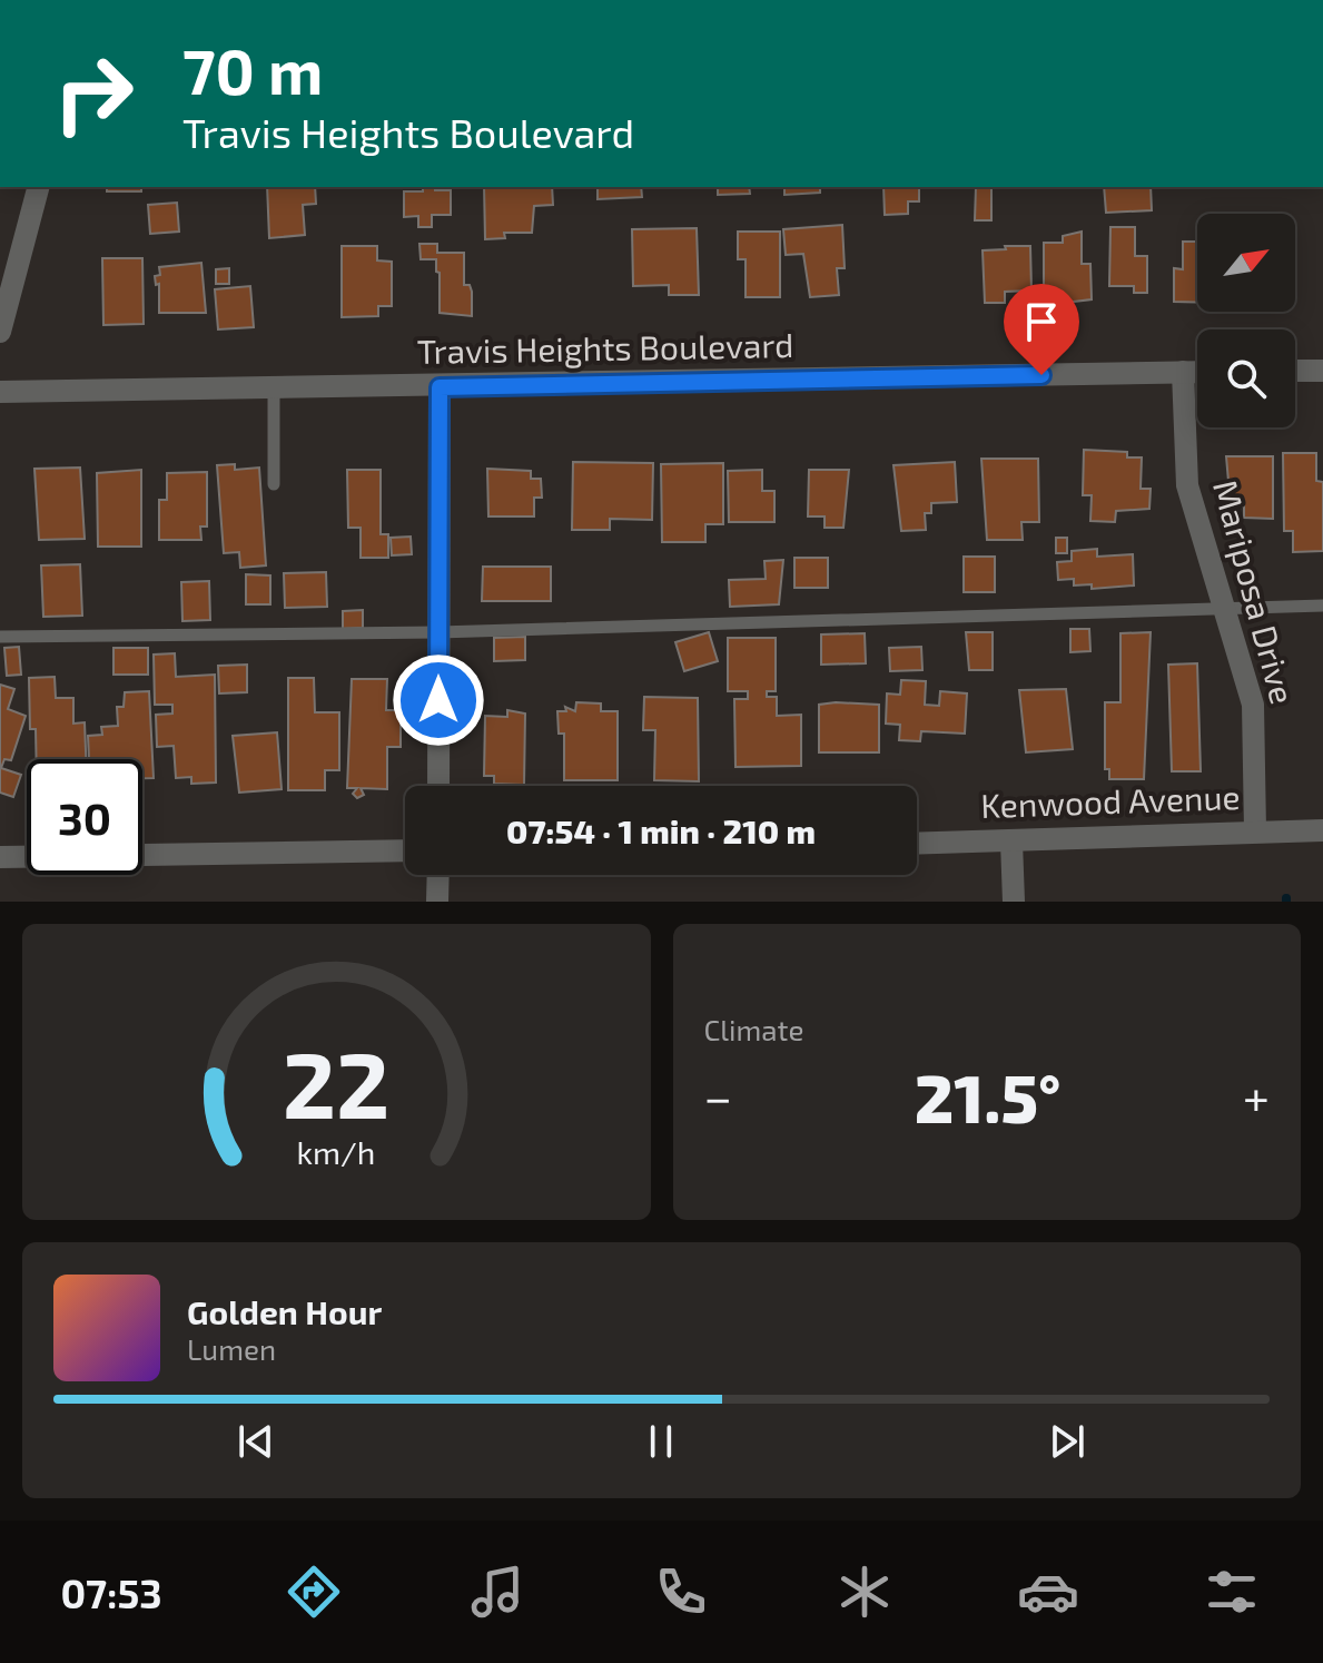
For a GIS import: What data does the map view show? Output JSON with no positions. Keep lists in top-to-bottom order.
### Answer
{
  "streets": {
    "street": ["Travis Heights Boulevard", "Mariposa Drive", "Kenwood Avenue"]
  },
  "crossings": [
    ["Travis Heights Boulevard", "Mariposa Drive"],
    ["Mariposa Drive", "Kenwood Avenue"]
  ],
  "north": "top right",
  "page": {
    "turn": ["70 m", "Travis Heights Boulevard"],
    "limit": "30",
    "trip": "07:54 · 1 min · 210 m",
    "tile": "Climate",
    "heat": ["−", "21.5°", "+"],
    "song": ["Golden Hour", "Lumen"],
    "tabs": "07:53",
    "gauge": ["22", "km/h"]
  }
}
